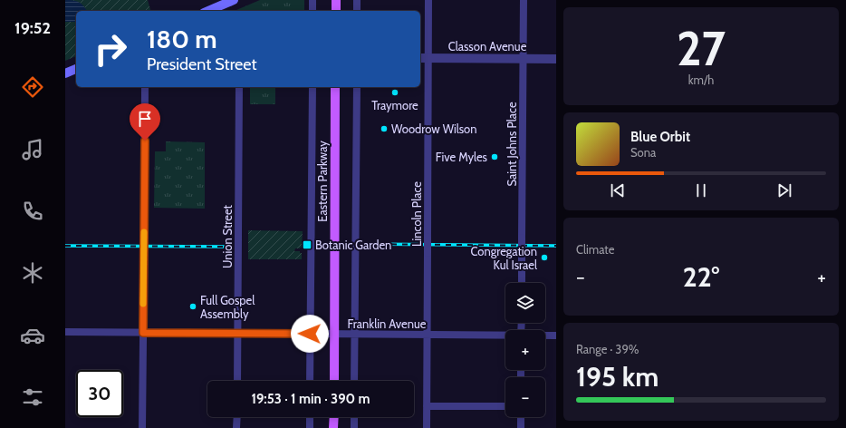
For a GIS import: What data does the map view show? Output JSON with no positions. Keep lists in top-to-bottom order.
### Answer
{
  "streets": {
    "main road": ["Eastern Parkway"],
    "street": [
      "Classon Avenue",
      "Saint Johns Place",
      "Lincoln Place",
      "Union Street",
      "Franklin Avenue"
    ]
  },
  "crossings": [
    ["Classon Avenue", "Saint Johns Place"],
    ["Classon Avenue", "Lincoln Place"],
    ["Eastern Parkway", "Franklin Avenue"],
    ["Lincoln Place", "Franklin Avenue"],
    ["Union Street", "Franklin Avenue"]
  ],
  "places": {
    "other": [
      "Traymore",
      "Woodrow Wilson",
      "Five Myles",
      "Congregation Kul Israel",
      "Full Gospel Assembly"
    ],
    "transit": ["Botanic Garden"]
  },
  "page": {
    "tabs": "19:52",
    "tile": [
      ["27", "km/h"],
      "Climate",
      ["Range · 39%", "195 km"]
    ],
    "turn": ["180 m", "President Street"],
    "song": ["Blue Orbit", "Sona"],
    "heat": ["−", "22°", "+"],
    "map_buttons": ["+", "−"],
    "limit": "30",
    "trip": "19:53 · 1 min · 390 m"
  }
}
